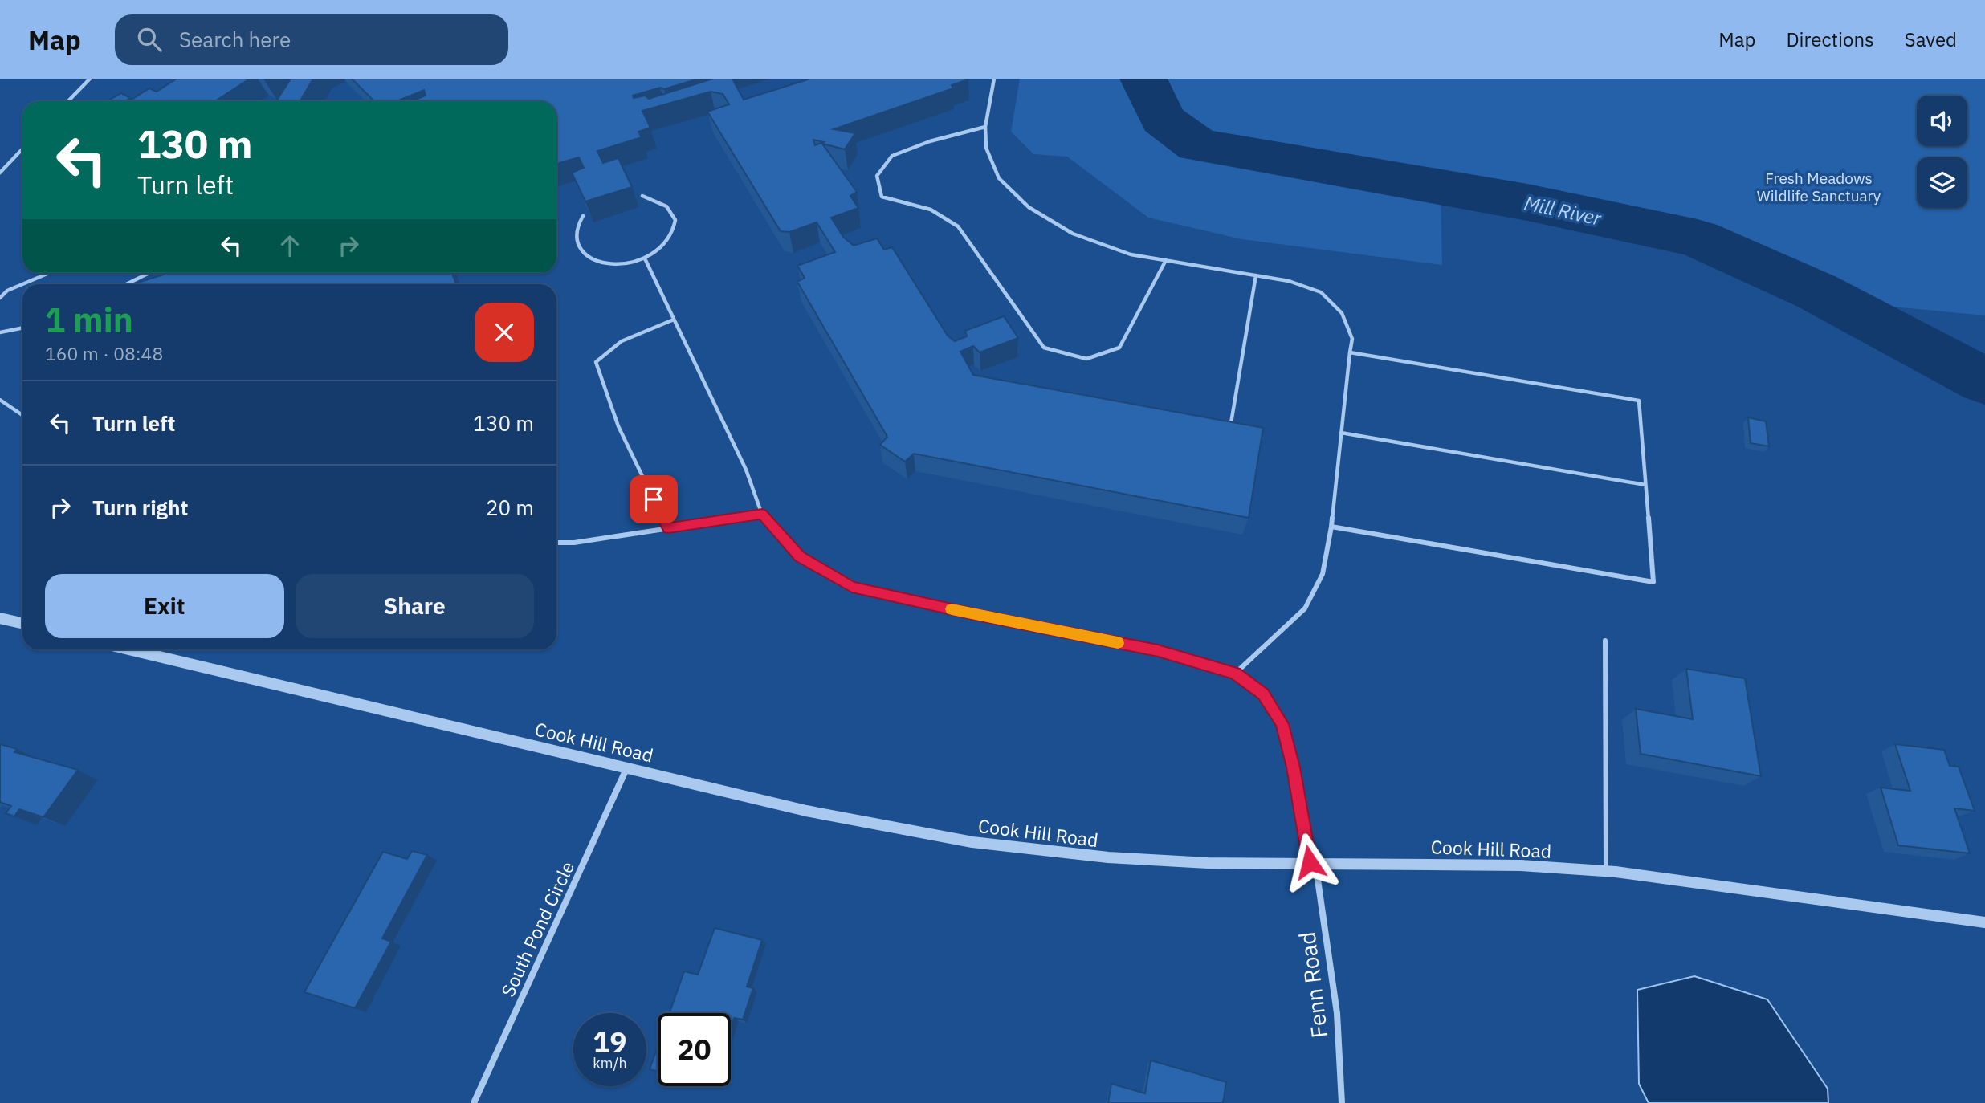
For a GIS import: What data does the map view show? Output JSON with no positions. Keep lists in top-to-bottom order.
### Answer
{
  "streets": {
    "street": ["Cook Hill Road", "South Pond Circle", "Fenn Road"]
  },
  "crossings": [
    ["Cook Hill Road", "South Pond Circle"],
    ["Cook Hill Road", "Fenn Road"]
  ],
  "water": ["Mill River"],
  "parks": ["Fresh Meadows Wildlife Sanctuary"],
  "page": {
    "header": "Map",
    "search": "Search here",
    "nav": ["Map", "Directions", "Saved"],
    "turn": ["130 m", "Turn left"],
    "heading": ["1 min", "160 m · 08:48"],
    "list": [
      {
        "name": "Turn left",
        "value": "130 m"
      },
      {
        "name": "Turn right",
        "value": "20 m"
      }
    ],
    "buttons": ["Exit", "Share"],
    "speed": "19 km/h",
    "limit": "20"
  }
}
